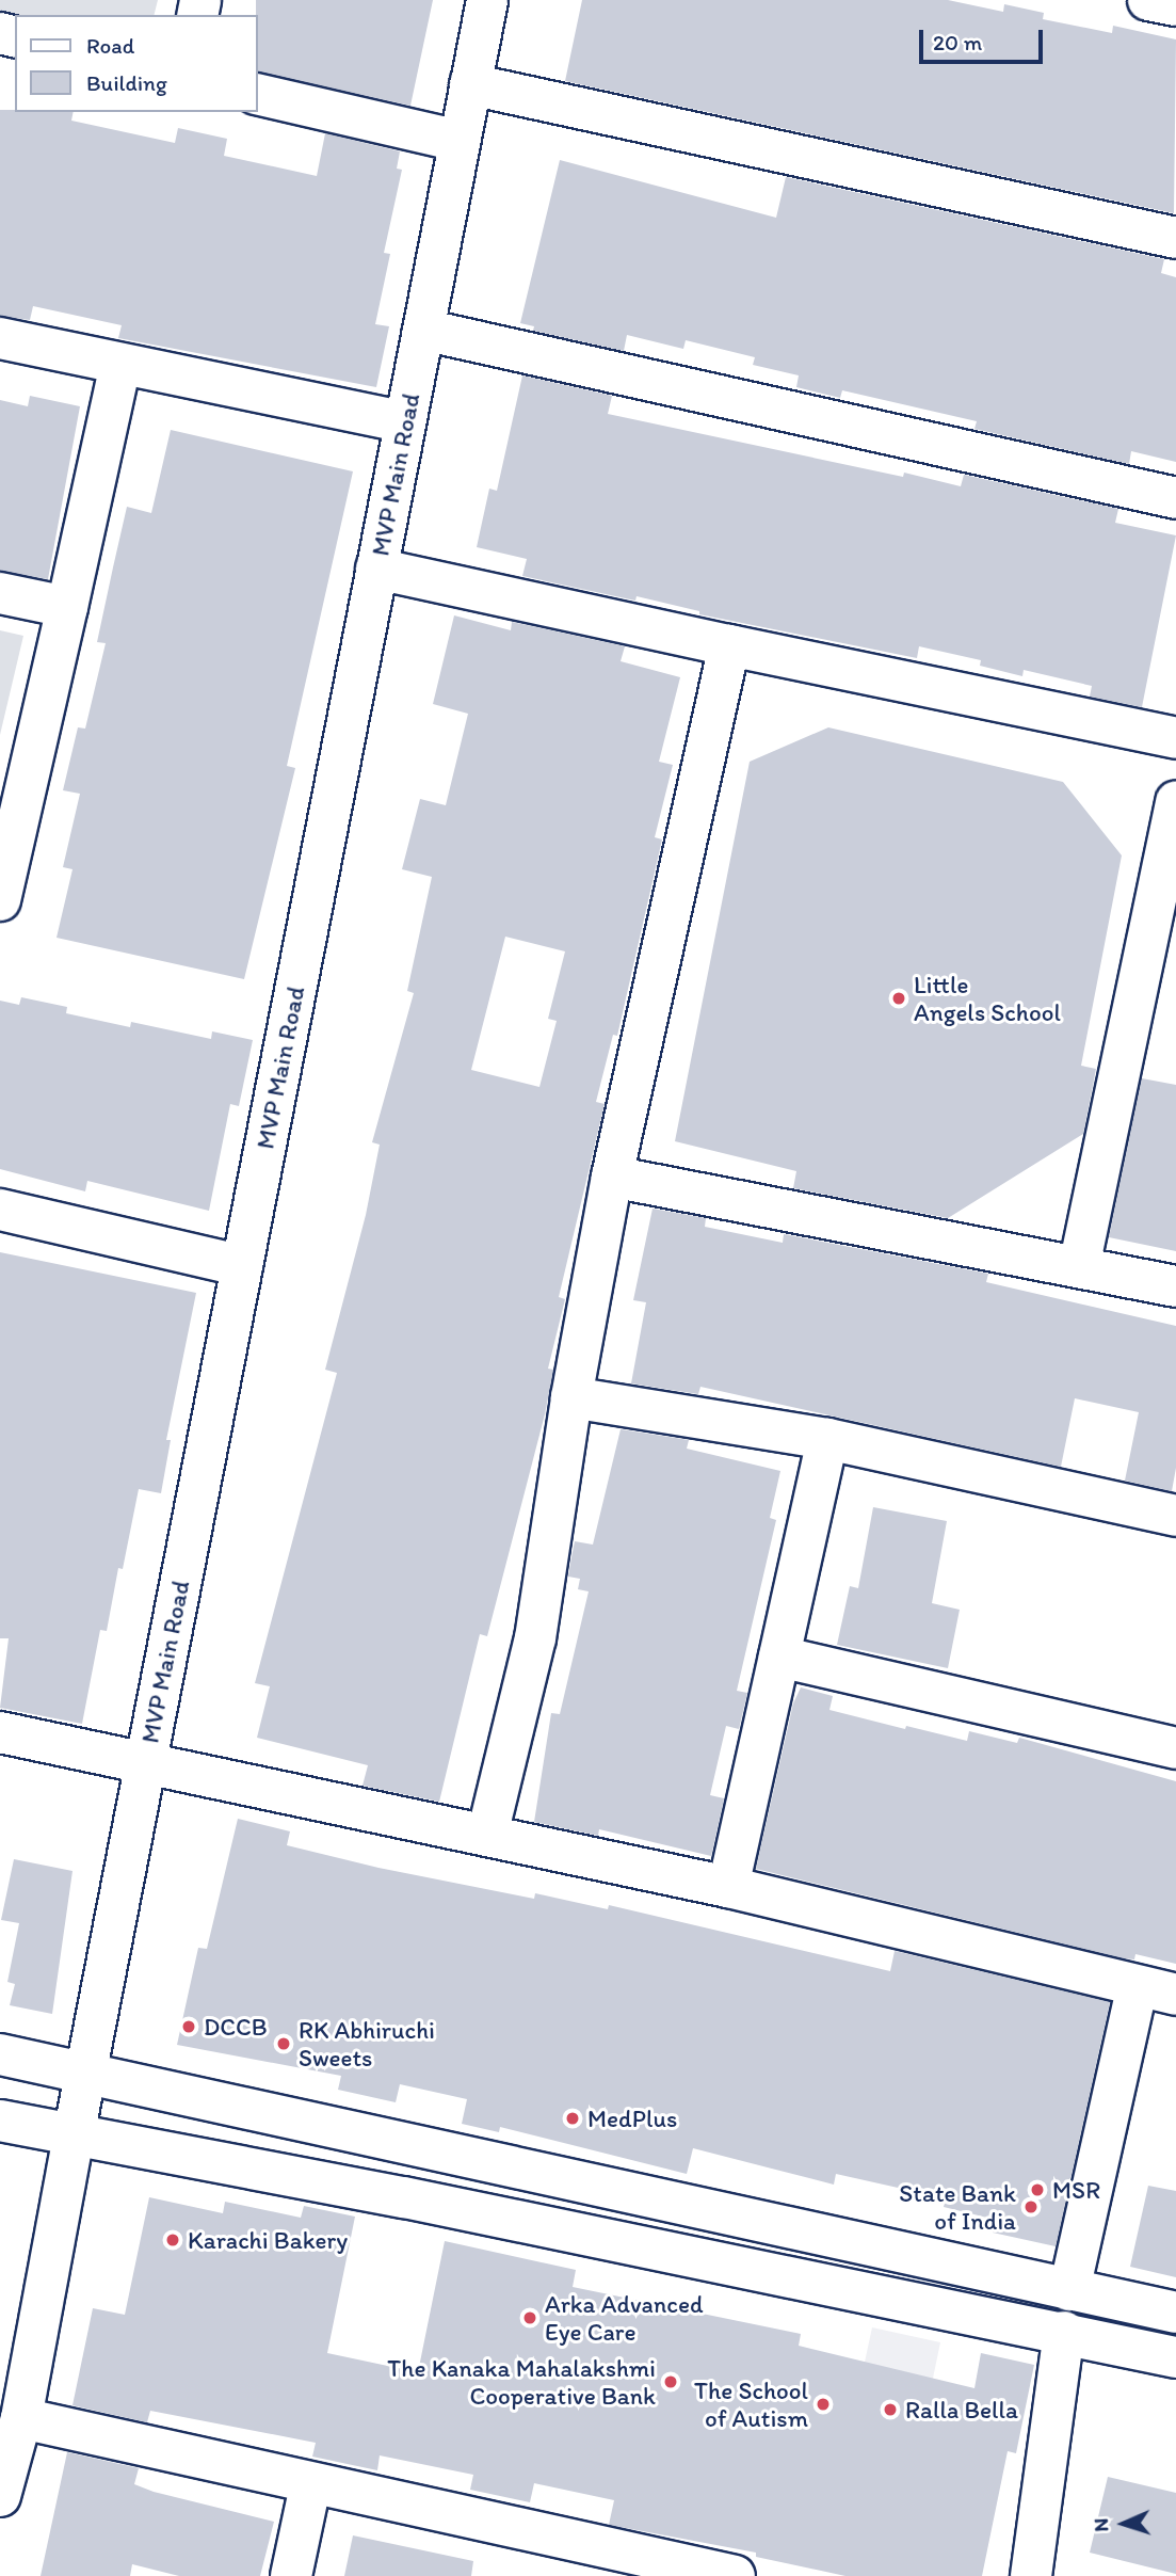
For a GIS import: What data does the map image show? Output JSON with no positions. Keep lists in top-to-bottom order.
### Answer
{
  "streets": {
    "street": ["MVP Main Road"]
  },
  "places": [
    "Little Angels School",
    "DCCB",
    "RK Abhiruchi Sweets",
    "MedPlus",
    "MSR",
    "State Bank of India",
    "Karachi Bakery",
    "Arka Advanced Eye Care",
    "The Kanaka Mahalakshmi Cooperative Bank",
    "The School of Autism",
    "Ralla Bella"
  ],
  "legend": ["Road", "Building"],
  "scale_bar": "20 m",
  "north": "left"
}
